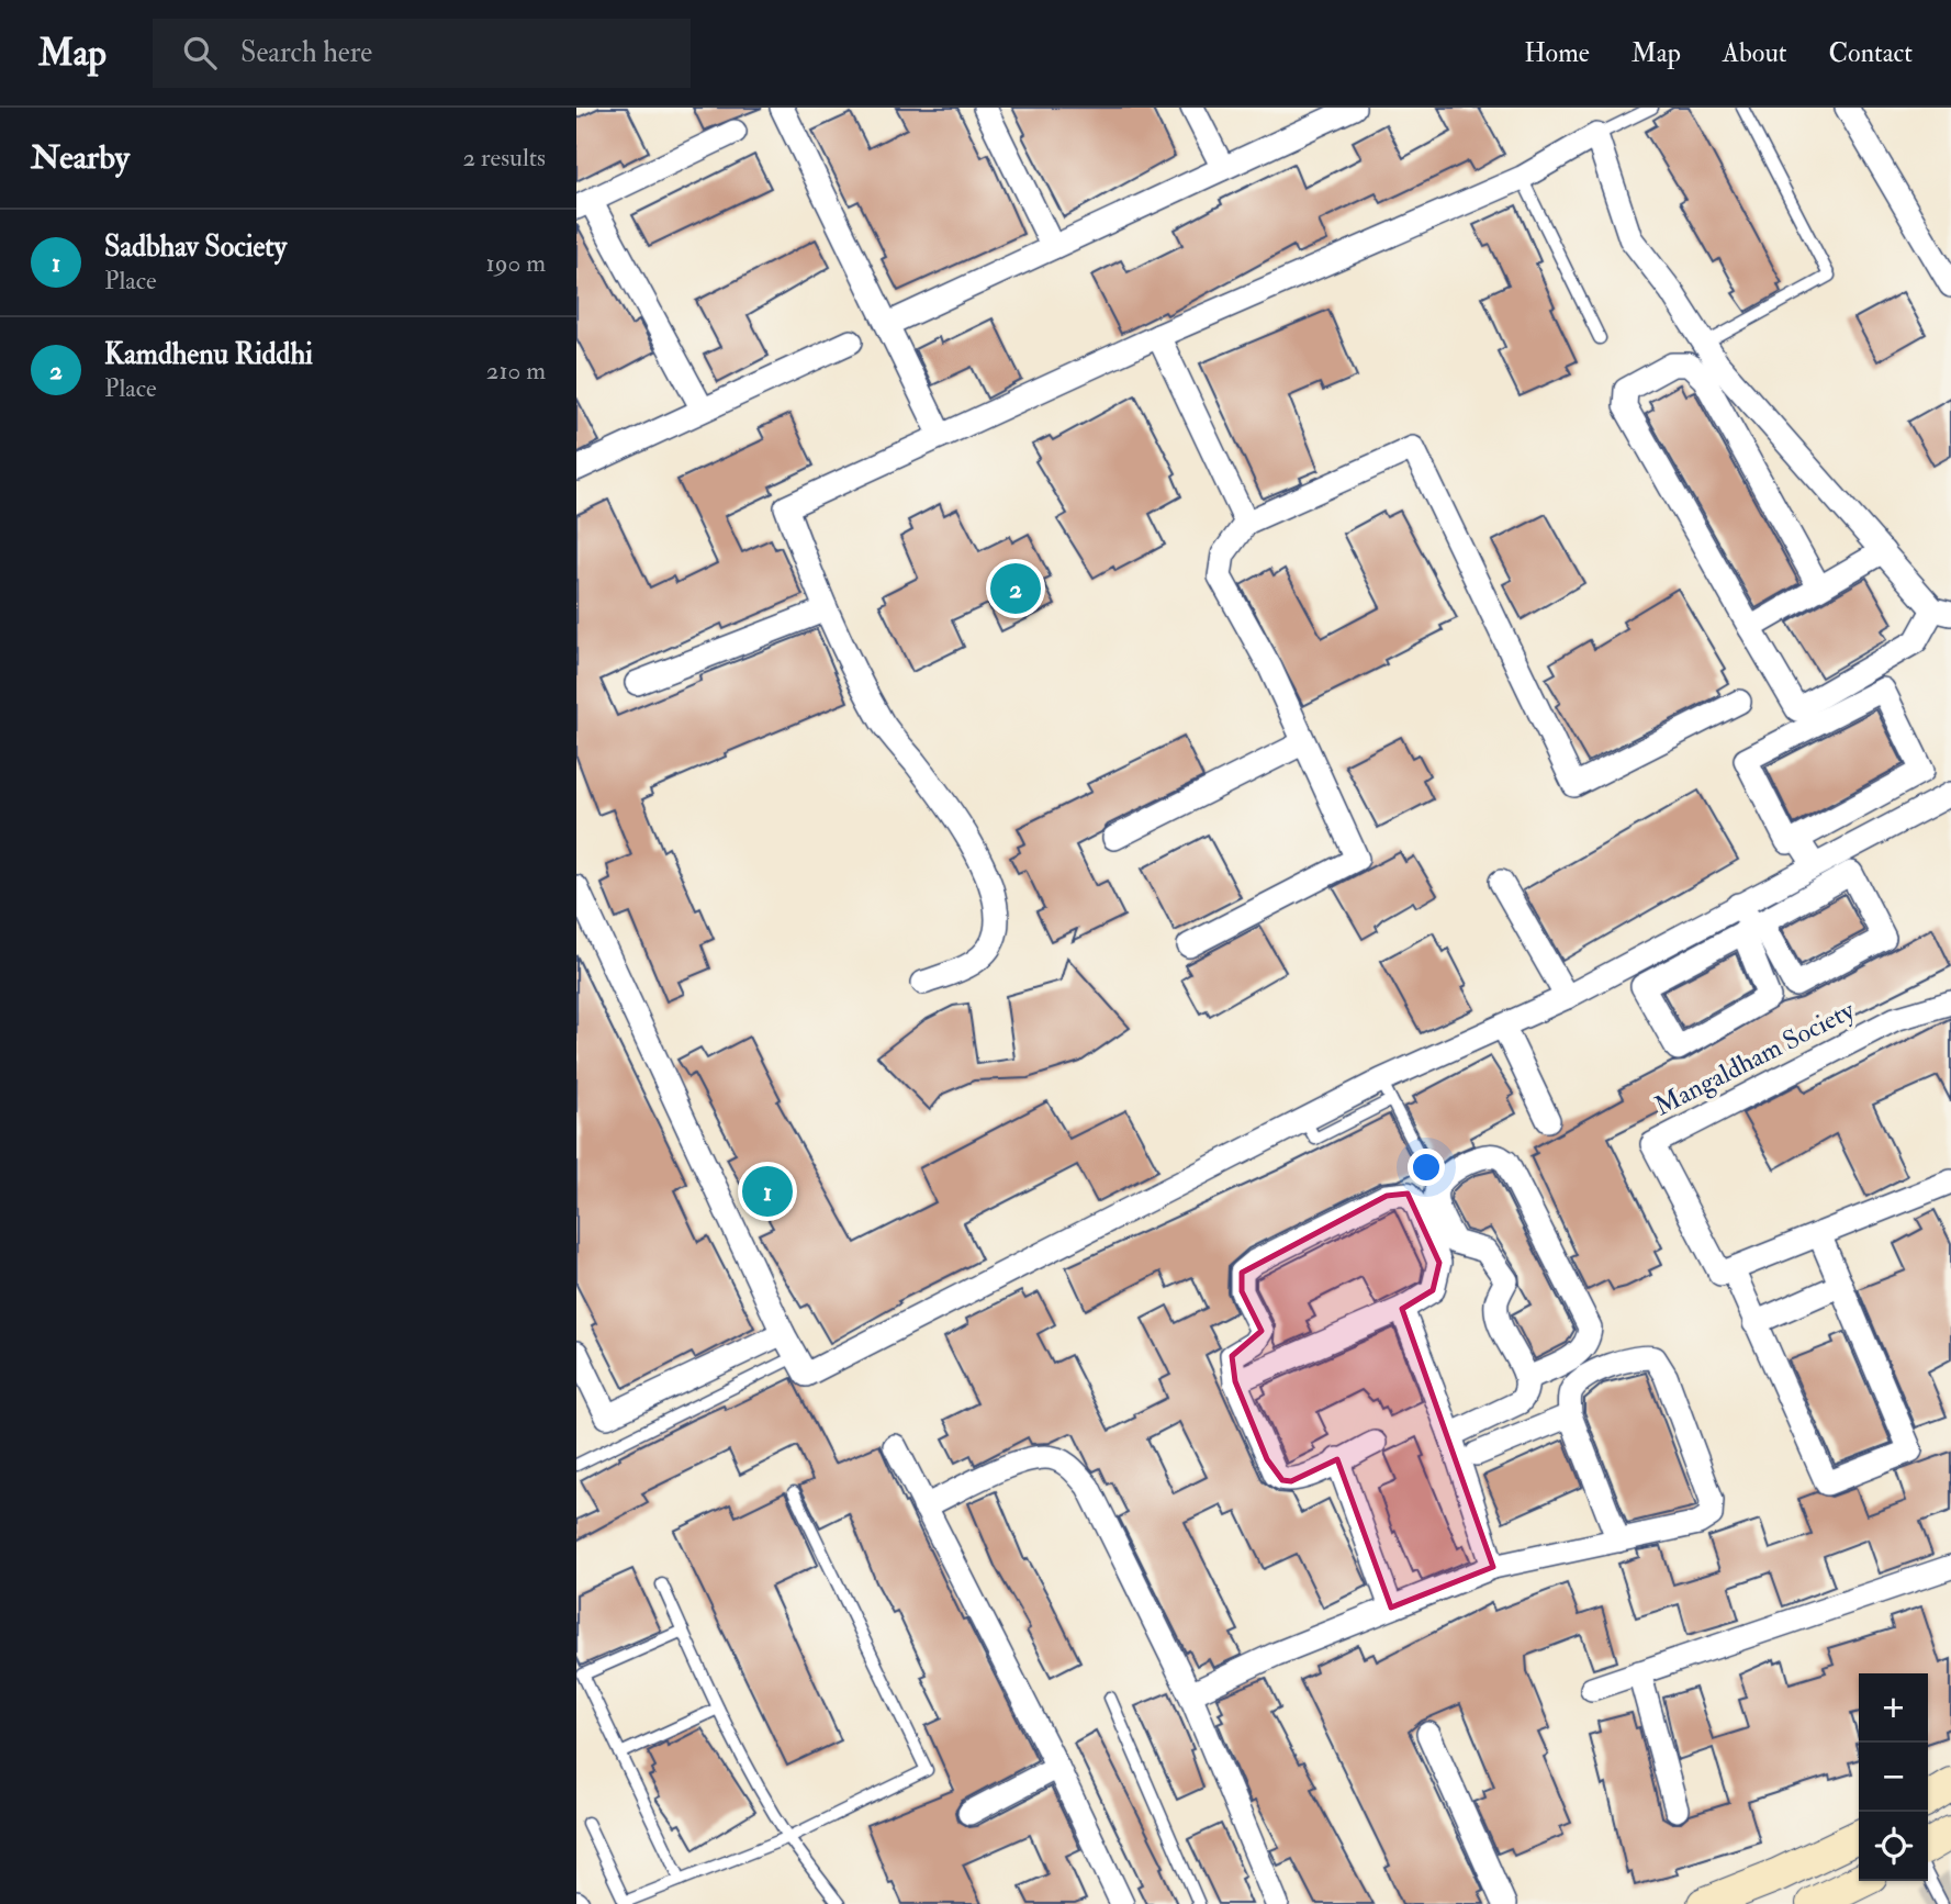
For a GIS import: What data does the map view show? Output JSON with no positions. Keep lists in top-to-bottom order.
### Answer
{
  "streets": {
    "street": ["Mangaldham Society"]
  },
  "page": {
    "header": "Map",
    "search": "Search here",
    "nav": [
      "Home",
      "Map",
      "About",
      "Contact"
    ],
    "heading": ["Nearby", "2 results"],
    "list": [
      {
        "mark": "1",
        "name": "Sadbhav Society",
        "note": "Place",
        "value": "190 m"
      },
      {
        "mark": "2",
        "name": "Kamdhenu Riddhi",
        "note": "Place",
        "value": "210 m"
      }
    ],
    "pins": ["2", "1"],
    "map_buttons": ["+", "−"]
  }
}
